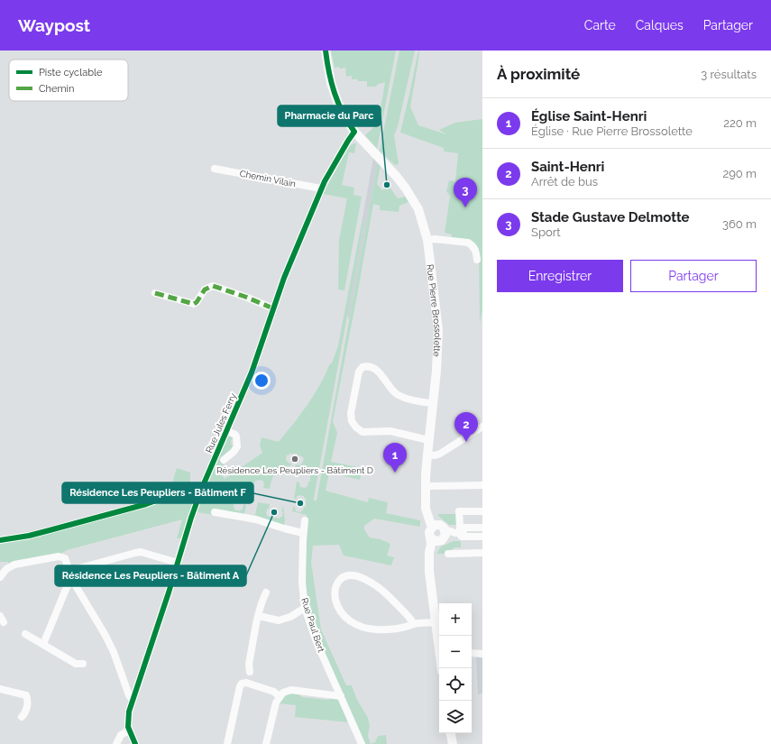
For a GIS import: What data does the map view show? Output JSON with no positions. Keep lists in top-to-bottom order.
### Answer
{
  "streets": {
    "main road": ["Rue Pierre Brossolette"],
    "street": ["Chemin Vilain", "Rue Jules Ferry", "Rue Paul Bert"]
  },
  "crossings": [
    ["Chemin Vilain", "Rue Jules Ferry"],
    ["Rue Pierre Brossolette", "Rue Jules Ferry"]
  ],
  "places": [
    "Pharmacie du Parc",
    "Résidence Les Peupliers - Bâtiment D",
    "Résidence Les Peupliers - Bâtiment F",
    "Résidence Les Peupliers - Bâtiment A"
  ],
  "legend": ["Piste cyclable", "Chemin"],
  "page": {
    "header": "Waypost",
    "nav": ["Carte", "Calques", "Partager"],
    "heading": ["À proximité", "3 résultats"],
    "list": [
      {
        "mark": "1",
        "name": "Église Saint-Henri",
        "note": "Église · Rue Pierre Brossolette",
        "value": "220 m"
      },
      {
        "mark": "2",
        "name": "Saint-Henri",
        "note": "Arrêt de bus",
        "value": "290 m"
      },
      {
        "mark": "3",
        "name": "Stade Gustave Delmotte",
        "note": "Sport",
        "value": "360 m"
      }
    ],
    "pins": ["3", "2", "1"],
    "buttons": ["Enregistrer", "Partager"],
    "map_buttons": ["+", "−"]
  }
}
